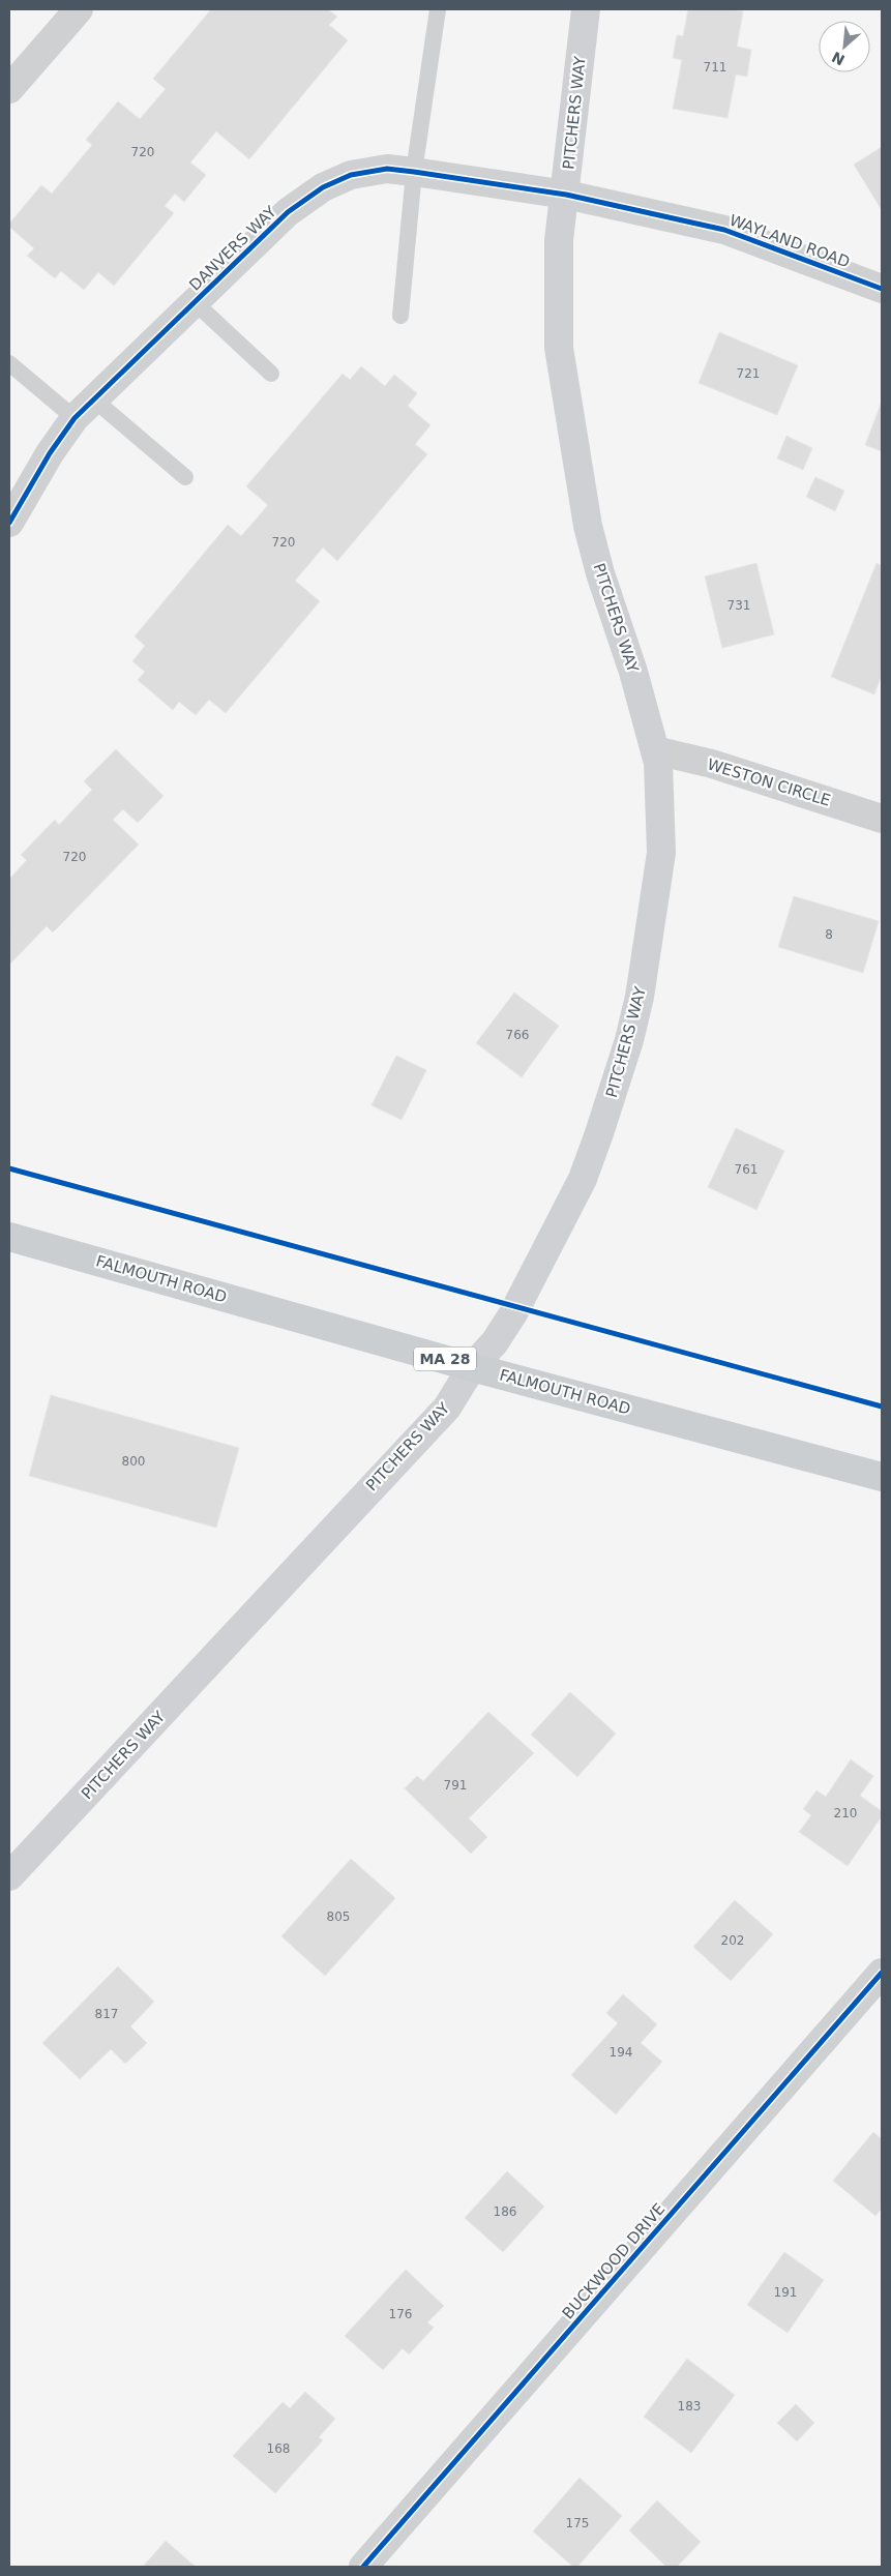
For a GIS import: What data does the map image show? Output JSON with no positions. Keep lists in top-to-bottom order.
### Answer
{
  "streets": {
    "main road": ["PITCHERS WAY", "FALMOUTH ROAD", "MA 28"],
    "street": [
      "WAYLAND ROAD",
      "DANVERS WAY",
      "WESTON CIRCLE",
      "BUCKWOOD DRIVE"
    ]
  },
  "crossings": [
    ["PITCHERS WAY", "WAYLAND ROAD"],
    ["PITCHERS WAY", "DANVERS WAY"],
    ["PITCHERS WAY", "WESTON CIRCLE"],
    ["PITCHERS WAY", "FALMOUTH ROAD"],
    ["WAYLAND ROAD", "DANVERS WAY"]
  ],
  "house_numbers": [
    "711",
    "720",
    "721",
    "720",
    "731",
    "720",
    "8",
    "766",
    "761",
    "800",
    "791",
    "210",
    "805",
    "202",
    "817",
    "194",
    "186",
    "191",
    "176",
    "183",
    "168",
    "175"
  ],
  "north": "bottom left"
}
